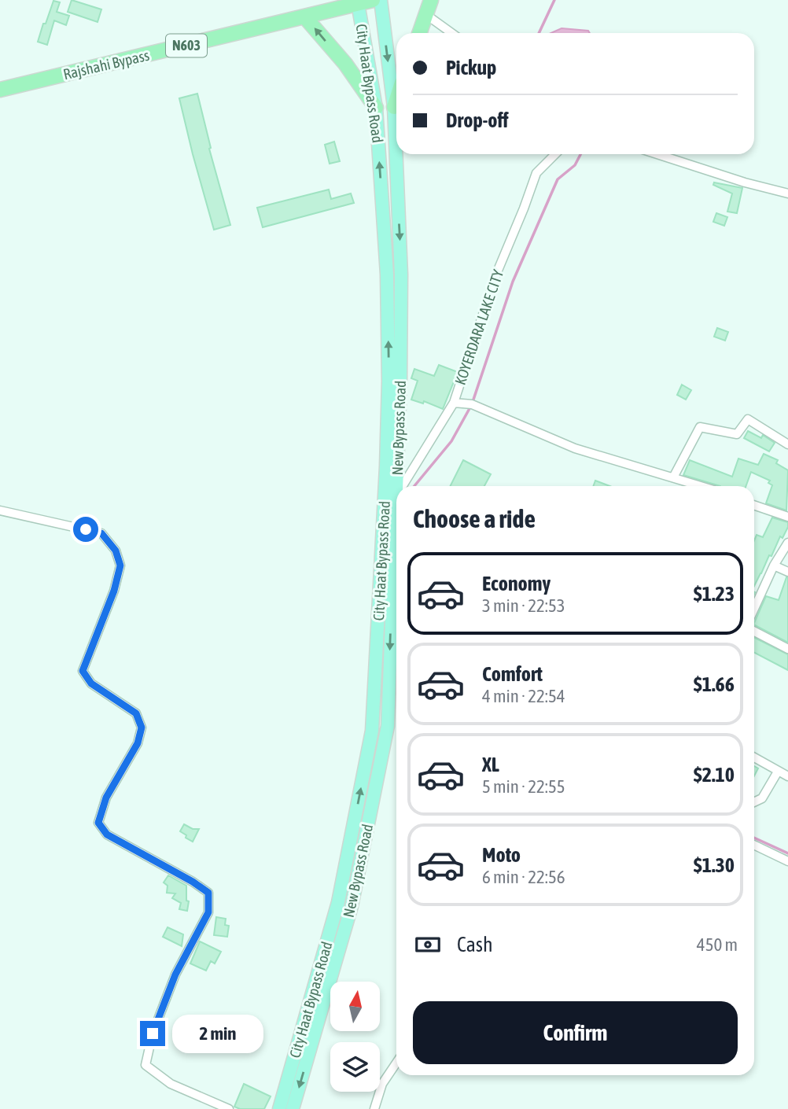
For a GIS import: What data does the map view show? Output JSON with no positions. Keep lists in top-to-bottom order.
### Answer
{
  "streets": {
    "highway": ["N603", "Rajshahi Bypass"],
    "main road": ["City Haat Bypass Road", "New Bypass Road"],
    "street": ["KOYERDARA LAKE CITY"]
  },
  "crossings": [
    ["Rajshahi Bypass", "City Haat Bypass Road"]
  ],
  "one_way": ["City Haat Bypass Road", "New Bypass Road"],
  "north": "top",
  "page": {
    "banner": ["Pickup", "Drop-off"],
    "heading": "Choose a ride",
    "list": [
      {
        "name": "Economy",
        "note": "3 min · 22:53",
        "value": "$1.23"
      },
      {
        "name": "Comfort",
        "note": "4 min · 22:54",
        "value": "$1.66"
      },
      {
        "name": "XL",
        "note": "5 min · 22:55",
        "value": "$2.10"
      },
      {
        "name": "Moto",
        "note": "6 min · 22:56",
        "value": "$1.30"
      }
    ],
    "pay": ["Cash", "450 m"],
    "buttons": "Confirm",
    "bubble": "2 min"
  }
}
